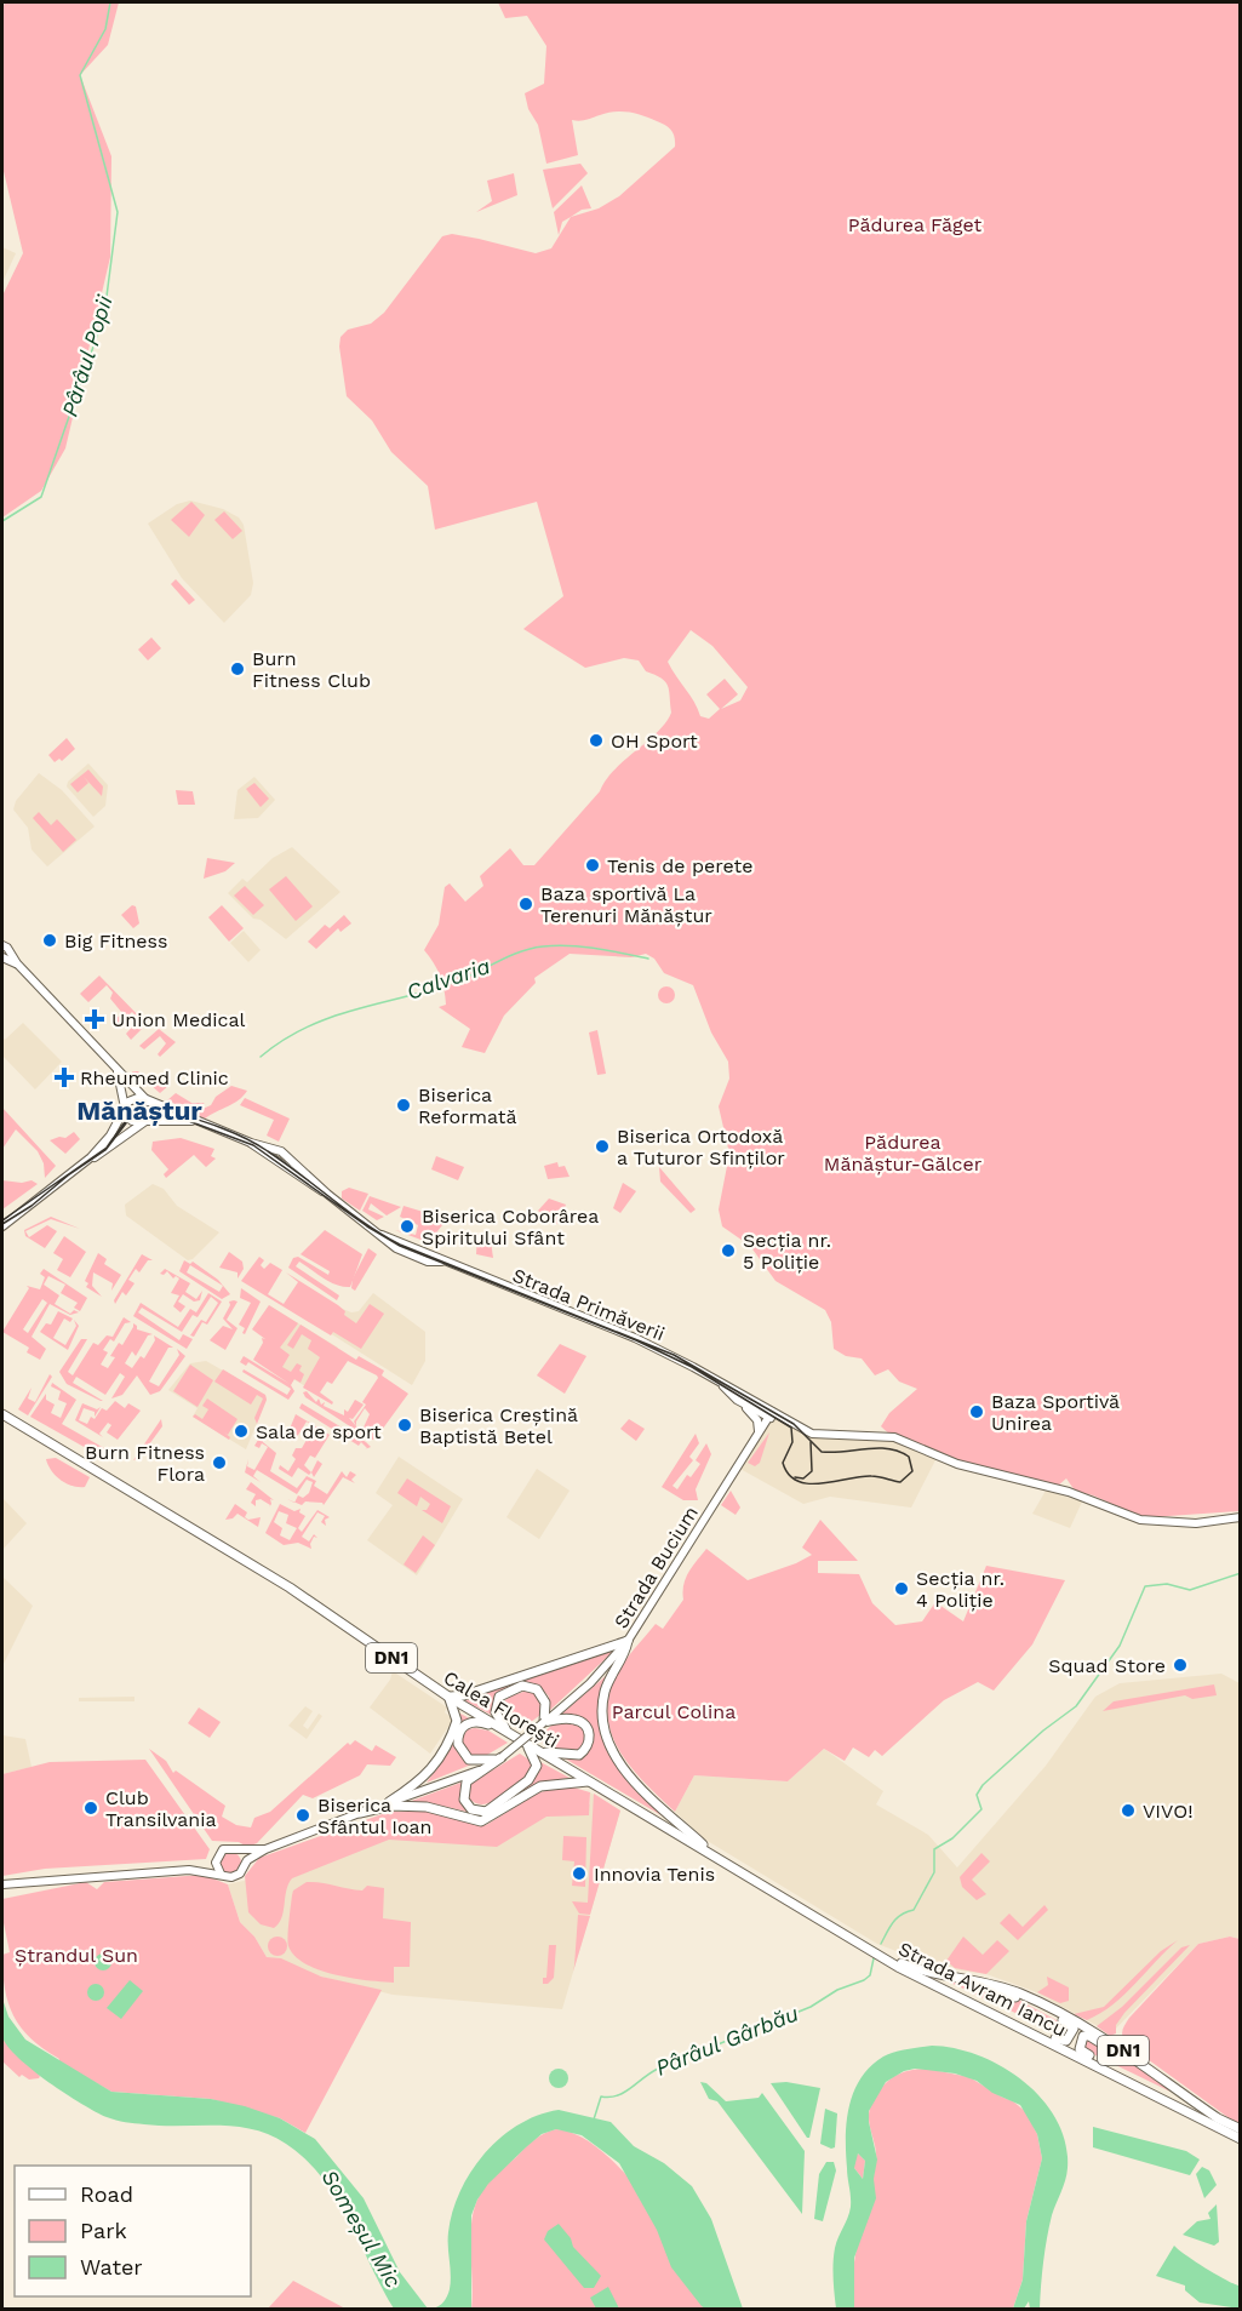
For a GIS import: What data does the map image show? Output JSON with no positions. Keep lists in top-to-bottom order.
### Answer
{
  "streets": {
    "main road": [
      "Strada Primăverii",
      "Strada Bucium",
      "DN1",
      "Calea Florești",
      "Strada Avram Iancu"
    ]
  },
  "crossings": [
    ["Strada Primăverii", "Strada Bucium"],
    ["Calea Florești", "Strada Avram Iancu"]
  ],
  "districts": ["Mănăștur"],
  "water": [
    "Pârâul Popii",
    "Calvaria",
    "Pârâul Gârbău",
    "Someșul Mic"
  ],
  "parks": [
    "Pădurea Făget",
    "Pădurea Mănăștur-Gălcer",
    "Parcul Colina",
    "Ștrandul Sun"
  ],
  "places": {
    "other": [
      "Burn Fitness Club",
      "OH Sport",
      "Tenis de perete",
      "Baza sportivă La Terenuri Mănăștur",
      "Big Fitness",
      "Biserica Reformată",
      "Biserica Ortodoxă a Tuturor Sfinților",
      "Biserica Coborârea Spiritului Sfânt",
      "Secția nr. 5 Poliție",
      "Baza Sportivă Unirea",
      "Biserica Creștină Baptistă Betel",
      "Sala de sport",
      "Burn Fitness Flora",
      "Secția nr. 4 Poliție",
      "Squad Store",
      "Club Transilvania",
      "VIVO!",
      "Biserica Sfântul Ioan",
      "Innovia Tenis"
    ],
    "health": ["Union Medical", "Rheumed Clinic"]
  },
  "legend": ["Road", "Park", "Water"]
}
